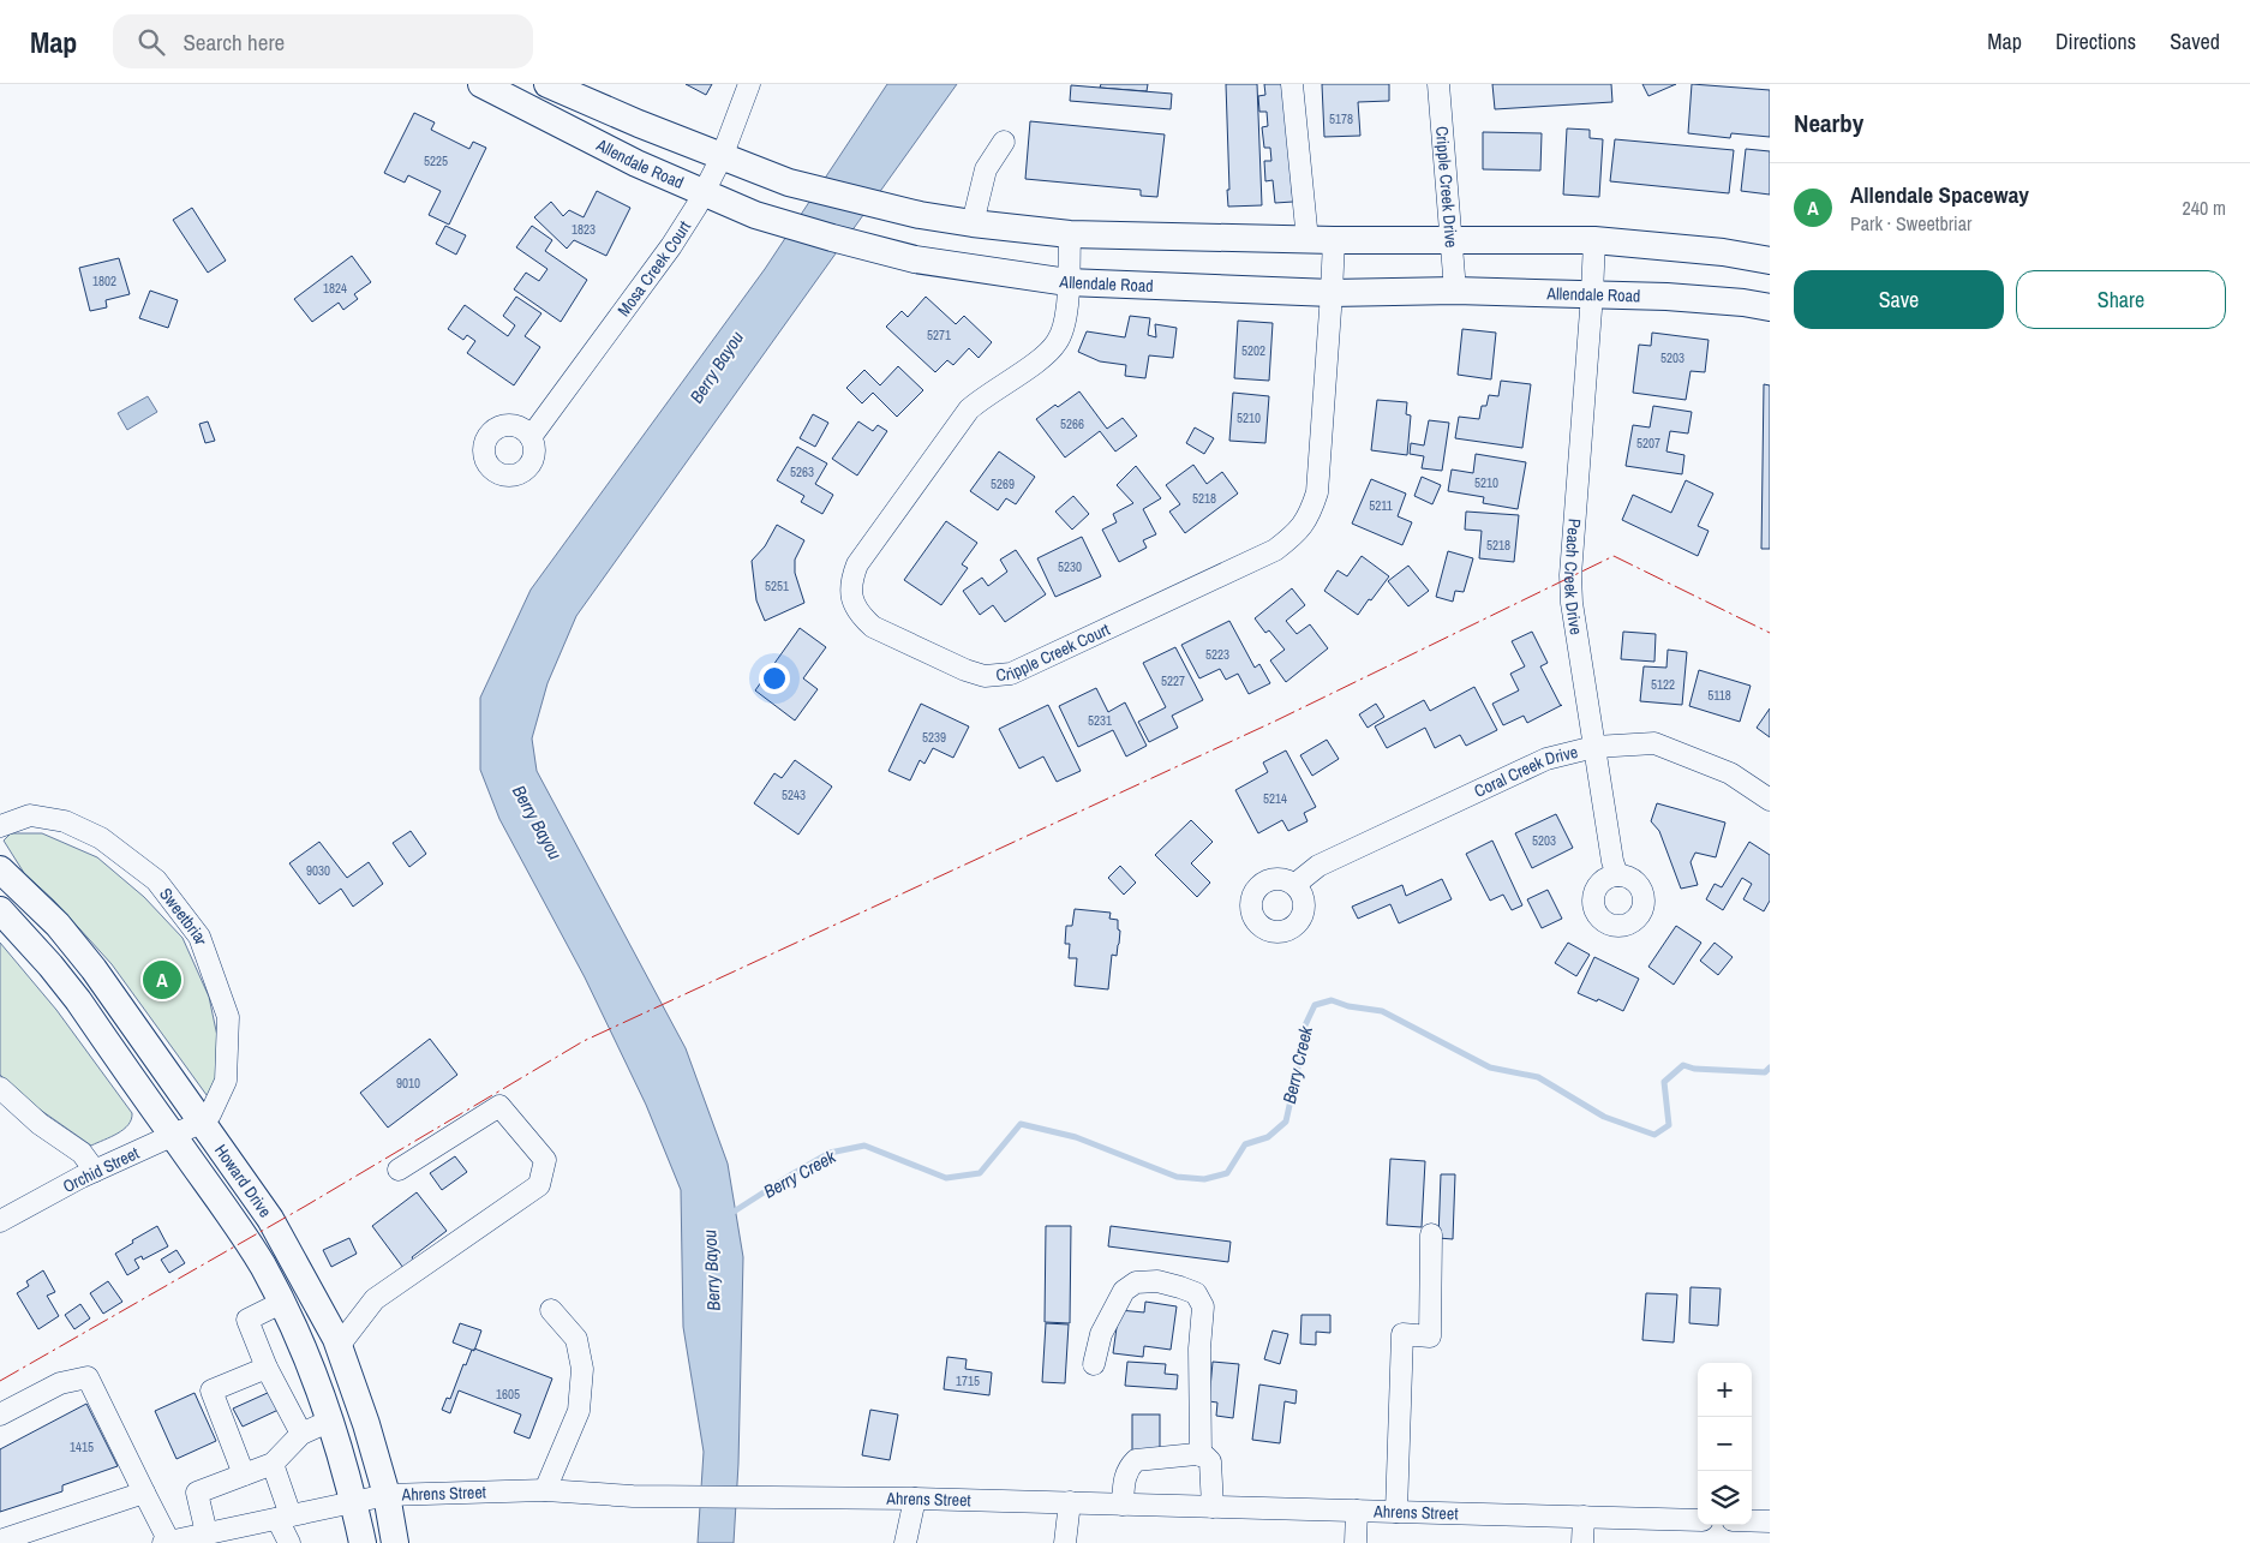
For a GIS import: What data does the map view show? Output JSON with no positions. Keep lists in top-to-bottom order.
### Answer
{
  "streets": {
    "main road": ["Allendale Road", "Howard Drive"],
    "street": [
      "Cripple Creek Drive",
      "Mosa Creek Court",
      "Peach Creek Drive",
      "Cripple Creek Court",
      "Coral Creek Drive",
      "Sweetbriar",
      "Orchid Street",
      "Ahrens Street"
    ]
  },
  "crossings": [
    ["Allendale Road", "Cripple Creek Drive"],
    ["Allendale Road", "Mosa Creek Court"],
    ["Allendale Road", "Peach Creek Drive"],
    ["Allendale Road", "Cripple Creek Court"],
    ["Peach Creek Drive", "Coral Creek Drive"],
    ["Sweetbriar", "Orchid Street"],
    ["Sweetbriar", "Howard Drive"],
    ["Orchid Street", "Howard Drive"],
    ["Howard Drive", "Ahrens Street"]
  ],
  "water": ["Berry Bayou", "Berry Creek"],
  "house_numbers": [
    "5178",
    "5225",
    "1823",
    "1802",
    "1824",
    "5271",
    "5202",
    "5203",
    "5210",
    "5266",
    "5207",
    "5263",
    "5210",
    "5269",
    "5218",
    "5211",
    "5218",
    "5230",
    "5251",
    "5223",
    "5227",
    "5122",
    "5118",
    "5231",
    "5239",
    "5243",
    "5214",
    "5203",
    "9030",
    "9010",
    "1715",
    "1605",
    "1415"
  ],
  "page": {
    "header": "Map",
    "search": "Search here",
    "nav": ["Map", "Directions", "Saved"],
    "heading": "Nearby",
    "list": [
      {
        "mark": "A",
        "name": "Allendale Spaceway",
        "note": "Park · Sweetbriar",
        "value": "240 m"
      }
    ],
    "buttons": ["Save", "Share"],
    "pins": "A",
    "map_buttons": ["+", "−"]
  }
}
